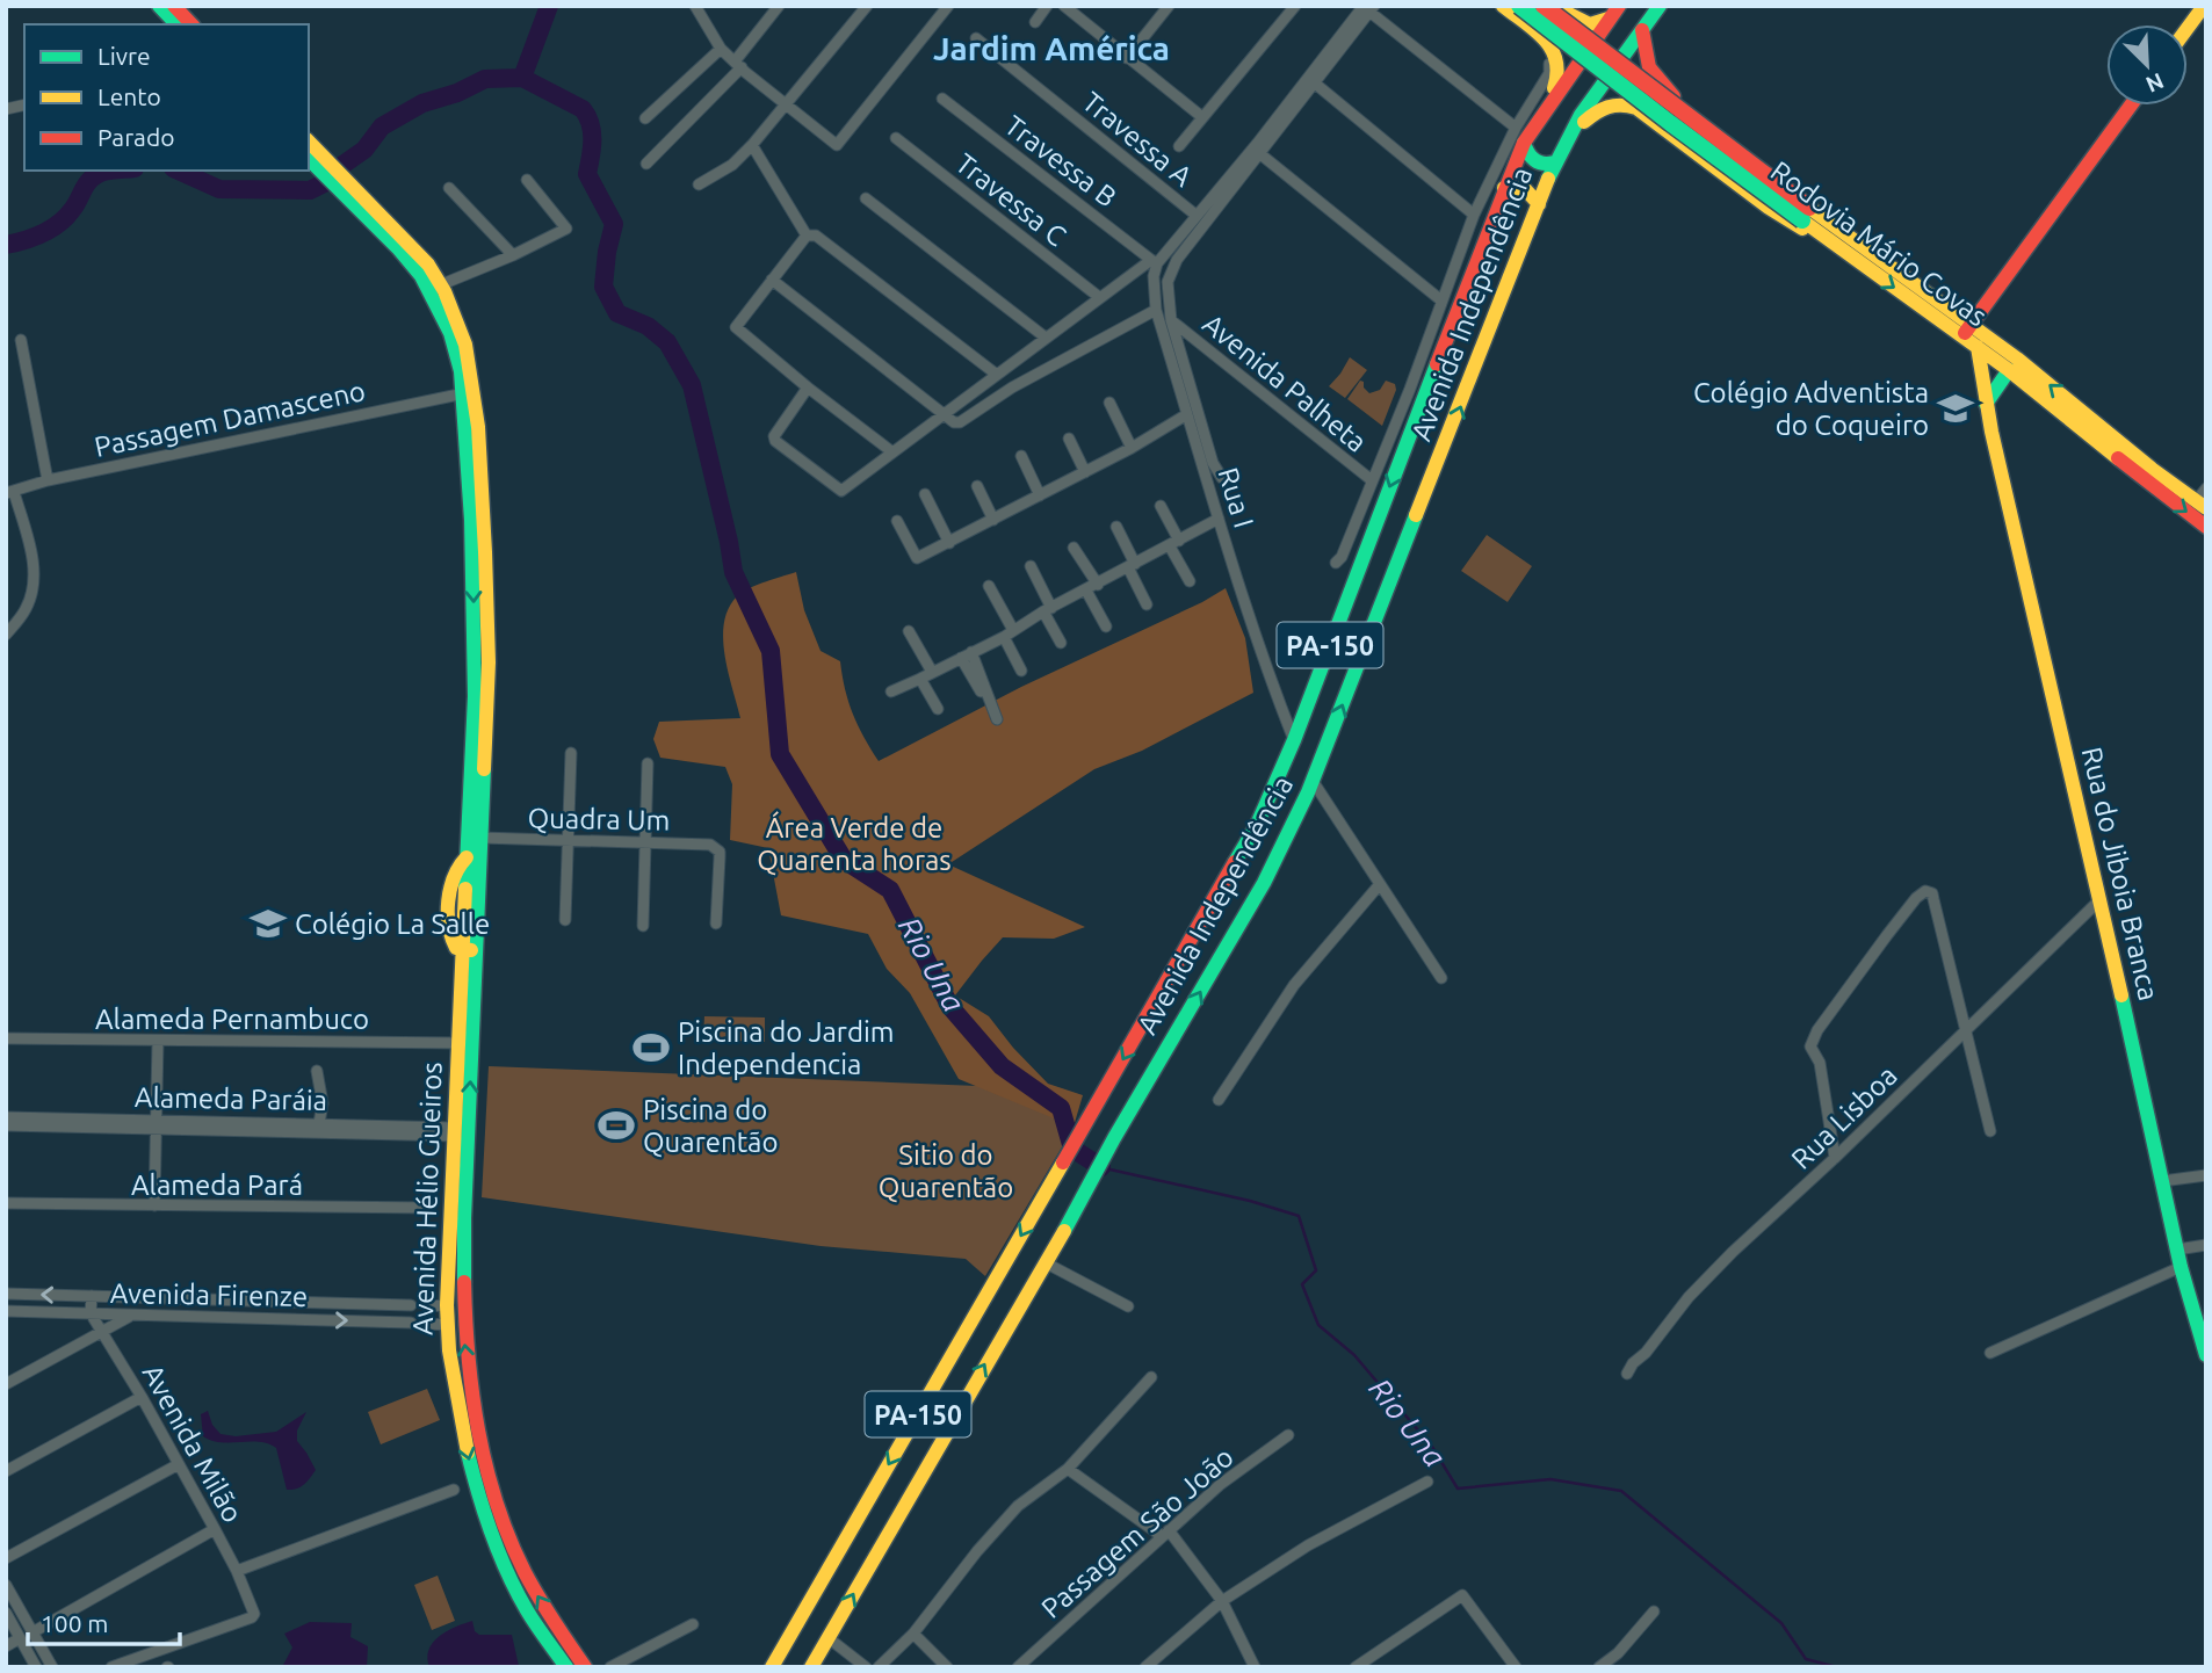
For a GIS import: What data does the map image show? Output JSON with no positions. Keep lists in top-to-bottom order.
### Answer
{
  "streets": {
    "main road": [
      "Rodovia Mário Covas",
      "Avenida Independência",
      "PA-150",
      "Rua do Jiboia Branca",
      "Avenida Hélio Gueiros"
    ],
    "street": [
      "Travessa A",
      "Travessa B",
      "Travessa C",
      "Avenida Palheta",
      "Passagem Damasceno",
      "Rua I",
      "Quadra Um",
      "Alameda Pernambuco",
      "Alameda Paráia",
      "Rua Lisboa",
      "Alameda Pará",
      "Avenida Firenze",
      "Avenida Milão",
      "Passagem São João"
    ]
  },
  "crossings": [
    ["Travessa B", "Rua I"],
    ["Rodovia Mário Covas", "Rua do Jiboia Branca"],
    ["Avenida Independência", "Rua I"],
    ["Rua do Jiboia Branca", "Rua Lisboa"],
    ["Alameda Pernambuco", "Avenida Hélio Gueiros"],
    ["Alameda Paráia", "Avenida Hélio Gueiros"],
    ["Avenida Firenze", "Avenida Milão"]
  ],
  "districts": ["Jardim América"],
  "water": ["Rio Una"],
  "parks": ["Área Verde de Quarenta horas", "Sitio do Quarentão"],
  "places": {
    "school or university": ["Colégio Adventista do Coqueiro", "Colégio La Salle"],
    "sports": ["Piscina do Jardim Independencia", "Piscina do Quarentão"]
  },
  "legend": ["Livre", "Lento", "Parado"],
  "scale_bar": "100 m",
  "north": "bottom right"
}
